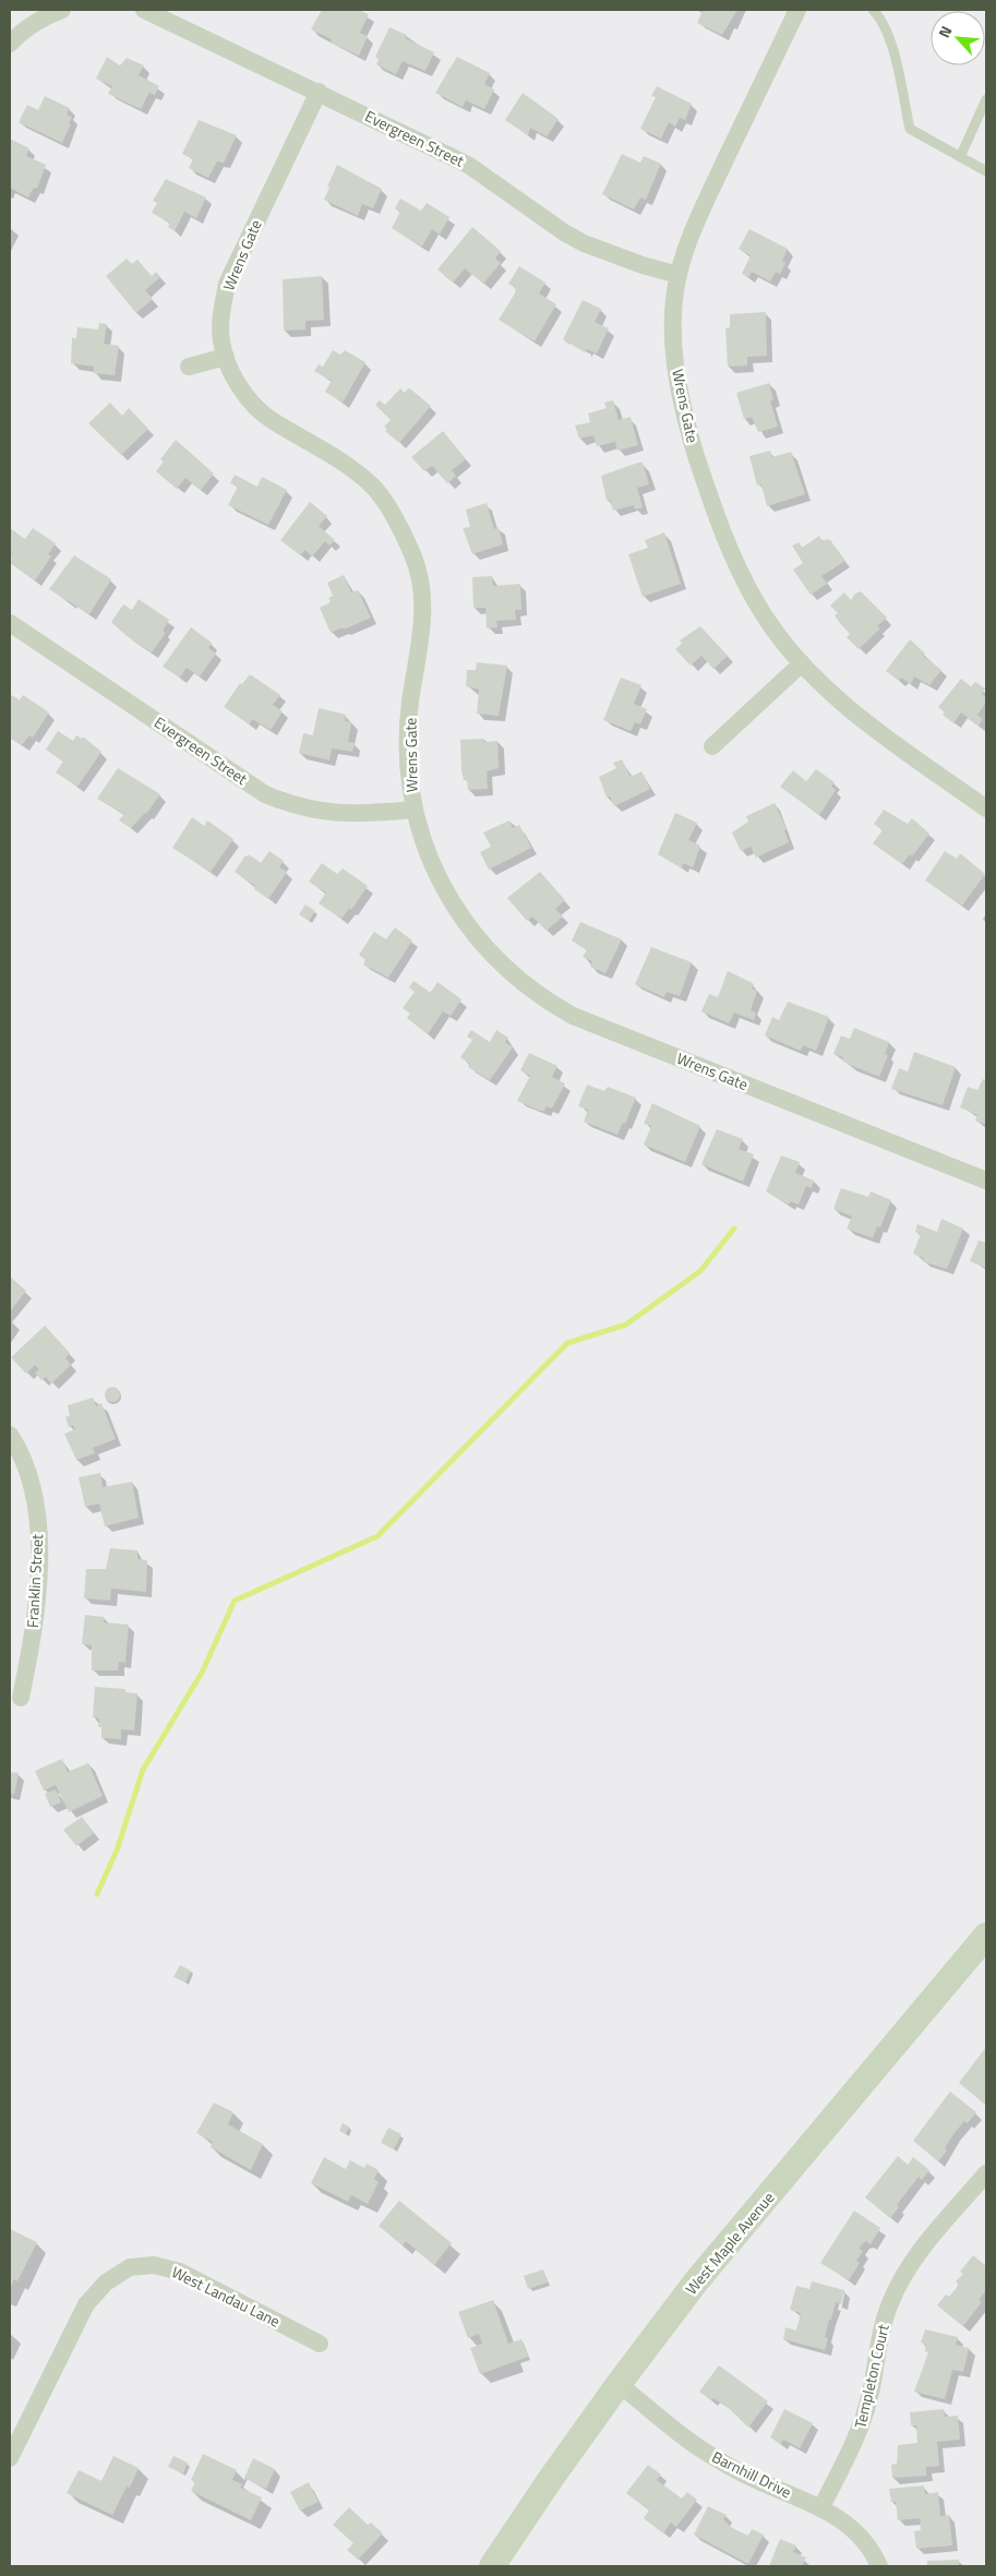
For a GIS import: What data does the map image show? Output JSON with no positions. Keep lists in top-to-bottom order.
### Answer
{
  "streets": {
    "main road": ["West Maple Avenue"],
    "street": [
      "Evergreen Street",
      "Wrens Gate",
      "Franklin Street",
      "West Landau Lane",
      "Templeton Court",
      "Barnhill Drive"
    ]
  },
  "crossings": [
    ["Evergreen Street", "Wrens Gate"],
    ["West Maple Avenue", "Barnhill Drive"],
    ["Templeton Court", "Barnhill Drive"]
  ],
  "north": "top left"
}
